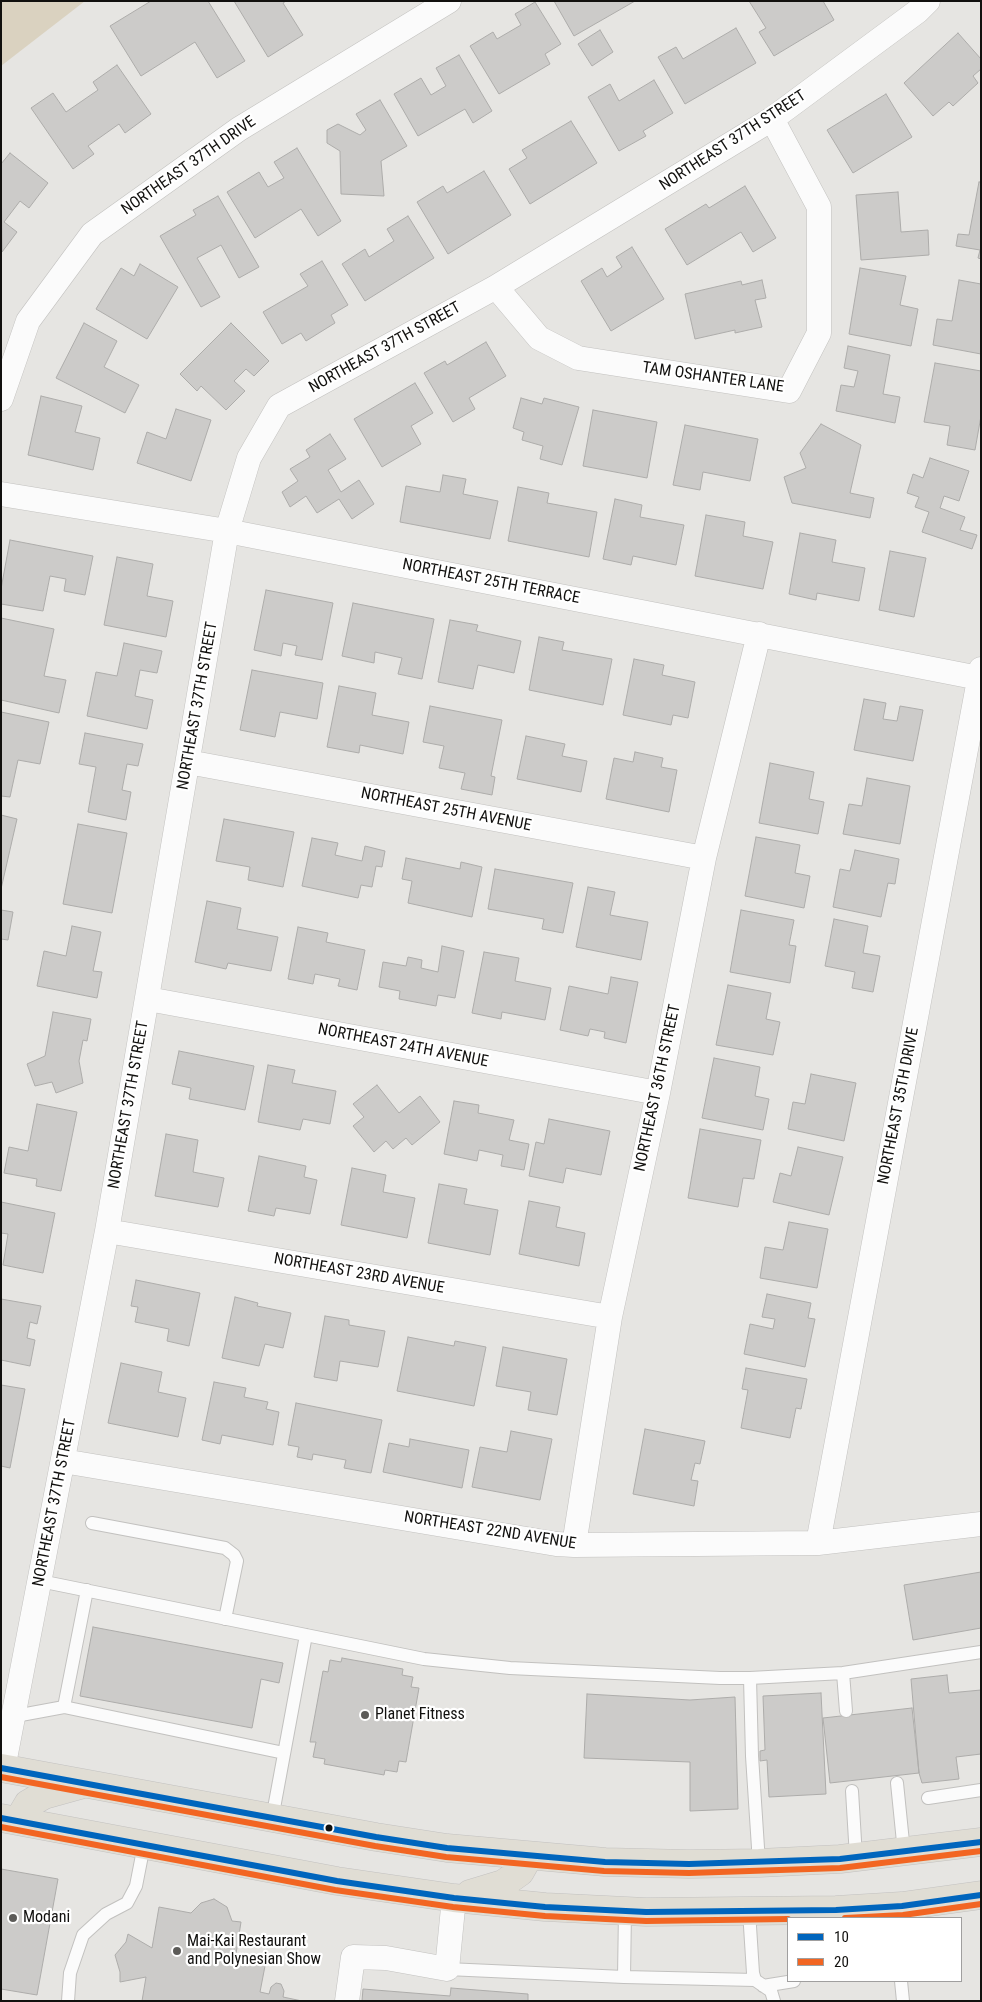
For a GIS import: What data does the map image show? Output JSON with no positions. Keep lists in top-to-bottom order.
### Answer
{
  "streets": {
    "street": [
      "NORTHEAST 37TH STREET",
      "NORTHEAST 37TH DRIVE",
      "TAM OSHANTER LANE",
      "NORTHEAST 25TH TERRACE",
      "NORTHEAST 25TH AVENUE",
      "NORTHEAST 24TH AVENUE",
      "NORTHEAST 36TH STREET",
      "NORTHEAST 35TH DRIVE",
      "NORTHEAST 23RD AVENUE",
      "NORTHEAST 22ND AVENUE"
    ]
  },
  "crossings": [
    ["NORTHEAST 37TH STREET", "TAM OSHANTER LANE"],
    ["NORTHEAST 37TH STREET", "NORTHEAST 25TH TERRACE"],
    ["NORTHEAST 37TH STREET", "NORTHEAST 25TH AVENUE"],
    ["NORTHEAST 37TH STREET", "NORTHEAST 24TH AVENUE"],
    ["NORTHEAST 37TH STREET", "NORTHEAST 23RD AVENUE"],
    ["NORTHEAST 37TH STREET", "NORTHEAST 22ND AVENUE"],
    ["NORTHEAST 25TH TERRACE", "NORTHEAST 36TH STREET"],
    ["NORTHEAST 25TH TERRACE", "NORTHEAST 35TH DRIVE"],
    ["NORTHEAST 25TH AVENUE", "NORTHEAST 36TH STREET"],
    ["NORTHEAST 24TH AVENUE", "NORTHEAST 36TH STREET"],
    ["NORTHEAST 36TH STREET", "NORTHEAST 23RD AVENUE"],
    ["NORTHEAST 36TH STREET", "NORTHEAST 22ND AVENUE"],
    ["NORTHEAST 35TH DRIVE", "NORTHEAST 22ND AVENUE"]
  ],
  "places": ["Planet Fitness", "Modani", "Mai-Kai Restaurant and Polynesian Show"],
  "lines": ["transit line 10", "transit line 20"],
  "legend": ["10", "20"]
}
